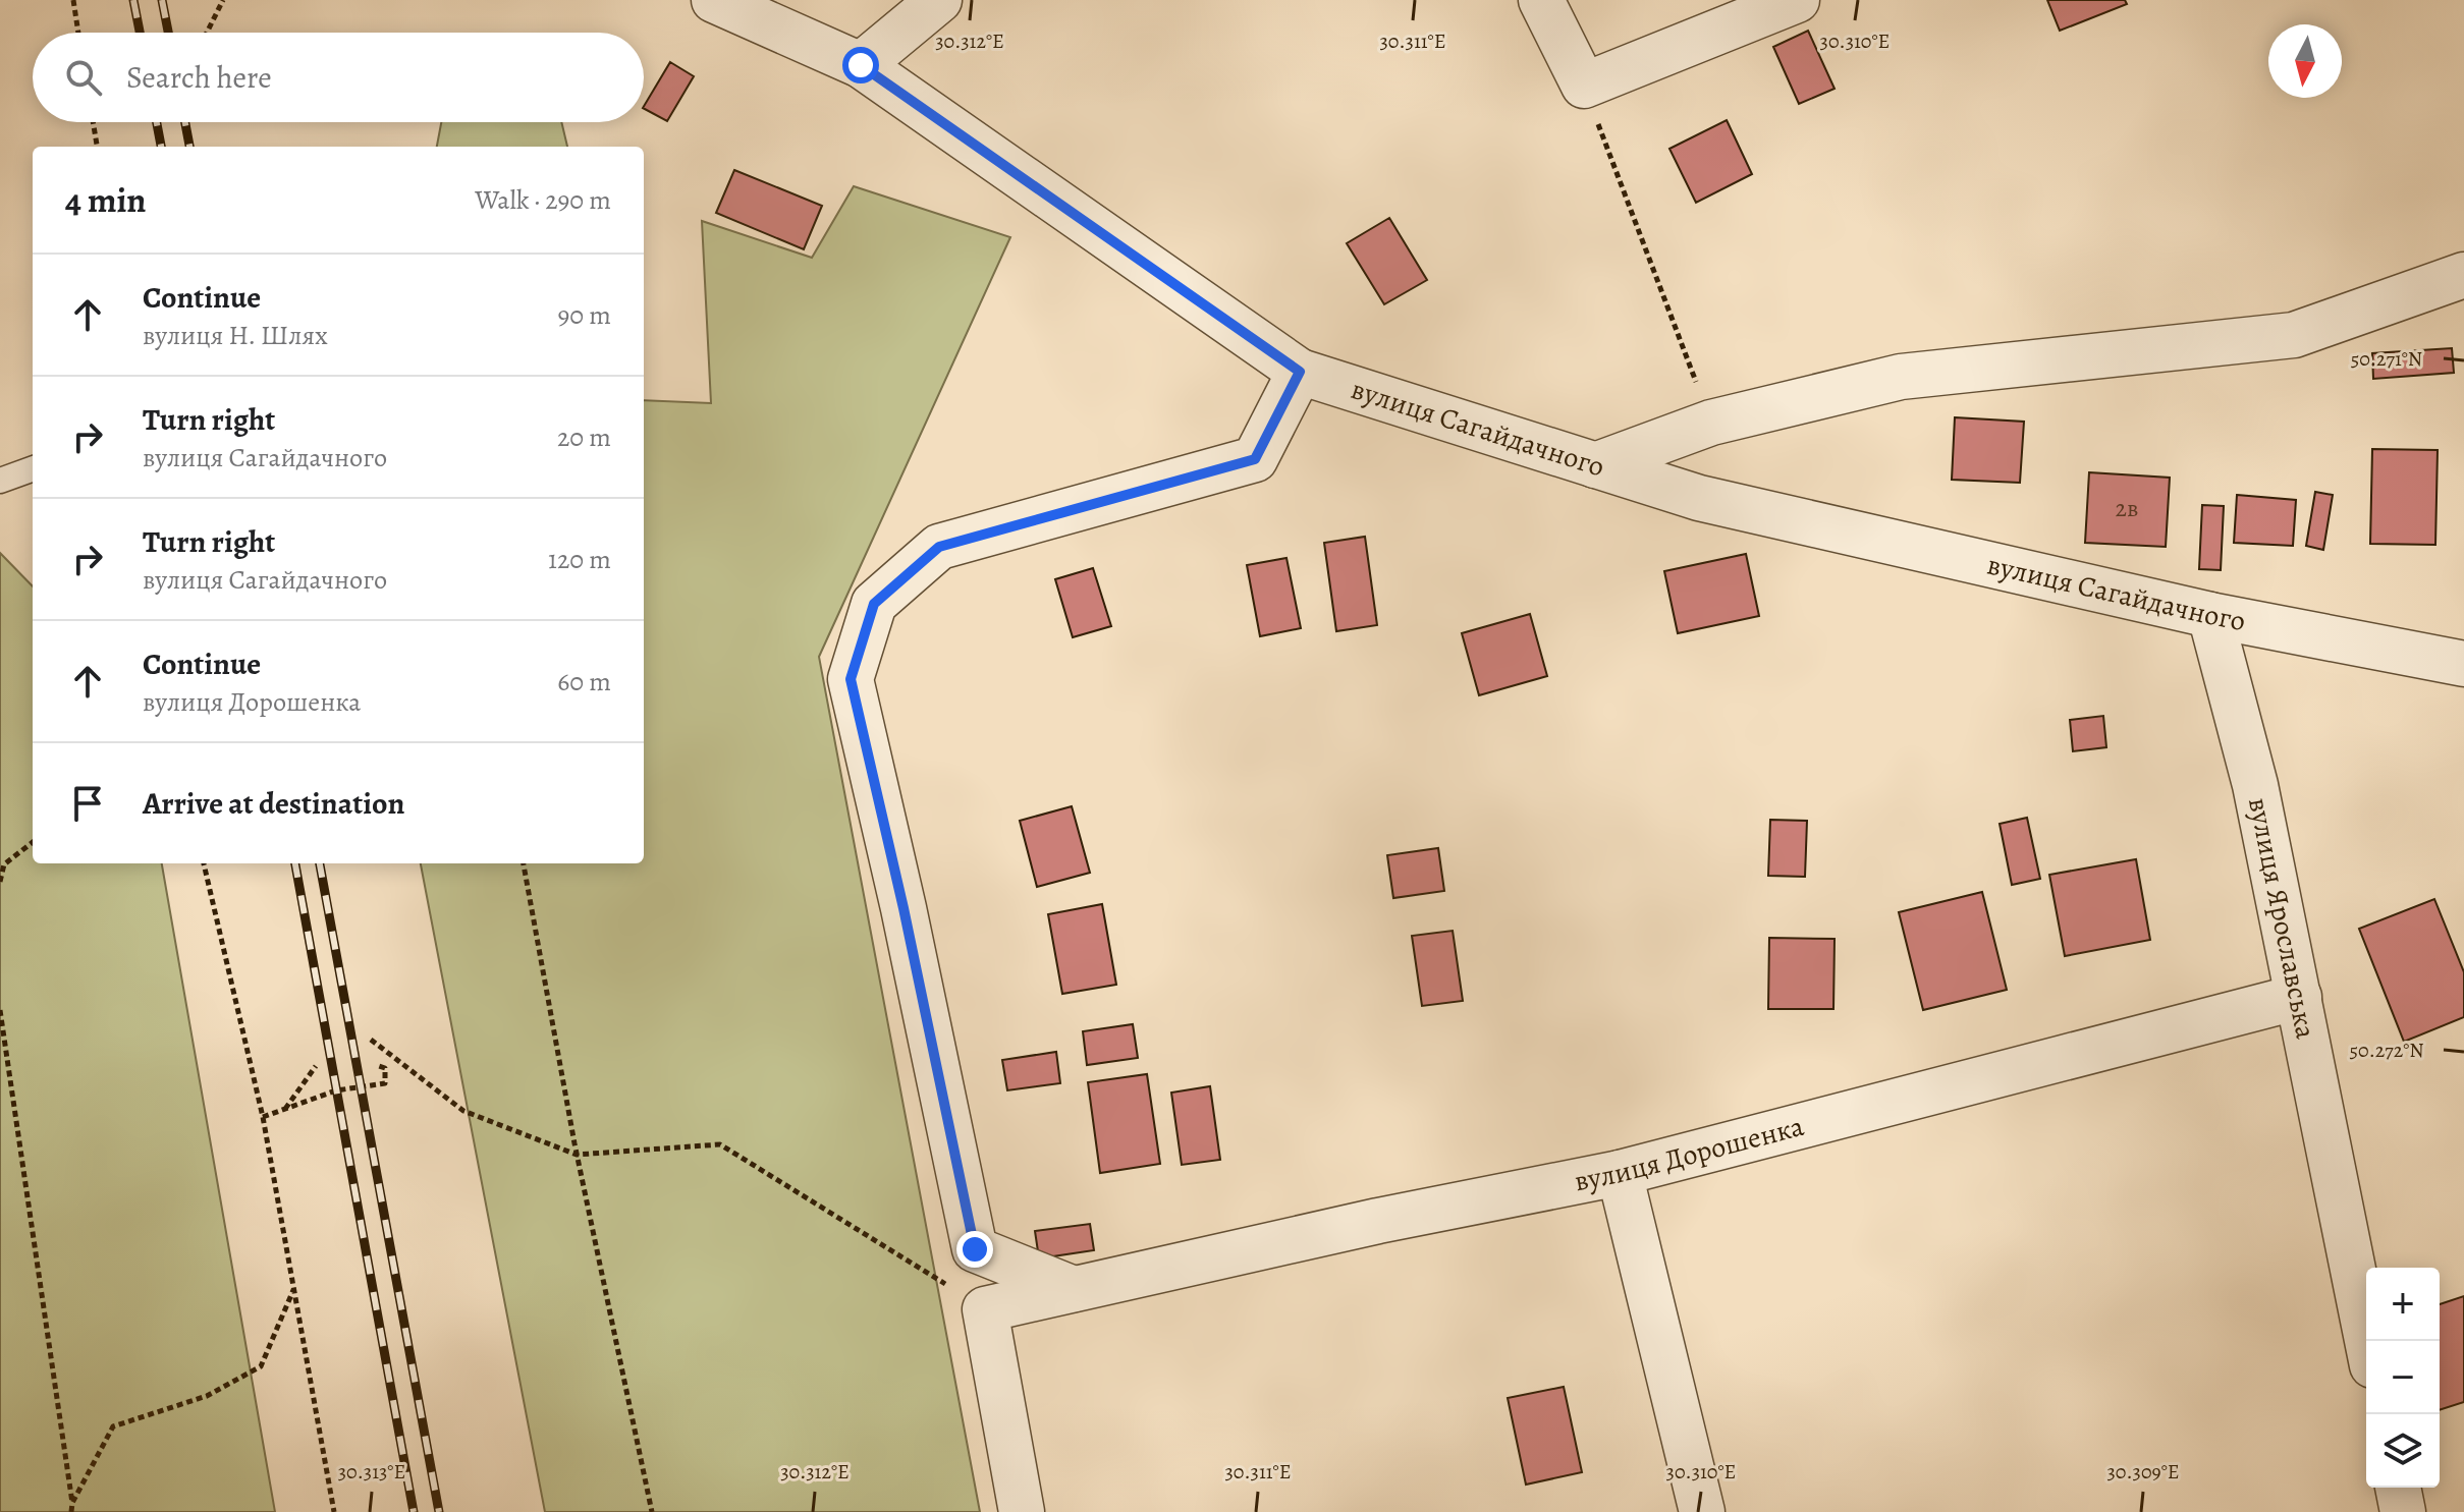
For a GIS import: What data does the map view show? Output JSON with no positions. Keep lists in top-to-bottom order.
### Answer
{
  "streets": {
    "street": ["вулиця Сагайдачного", "вулиця Ярославська", "вулиця Дорошенка"]
  },
  "crossings": [
    ["вулиця Сагайдачного", "вулиця Ярославська"],
    ["вулиця Ярославська", "вулиця Дорошенка"]
  ],
  "house_numbers": ["2в"],
  "north": "bottom",
  "page": {
    "search": "Search here",
    "heading": ["4 min", "Walk · 290 m"],
    "list": [
      ["Continue", "вулиця Н. Шлях", "90 m"],
      ["Turn right", "вулиця Сагайдачного", "20 m"],
      ["Turn right", "вулиця Сагайдачного", "120 m"],
      ["Continue", "вулиця Дорошенка", "60 m"],
      "Arrive at destination"
    ],
    "map_buttons": ["+", "−"]
  },
  "coordinates": [
    "30.312°E",
    "30.311°E",
    "30.310°E",
    "50.271°N",
    "50.272°N",
    "30.313°E",
    "30.309°E"
  ]
}
